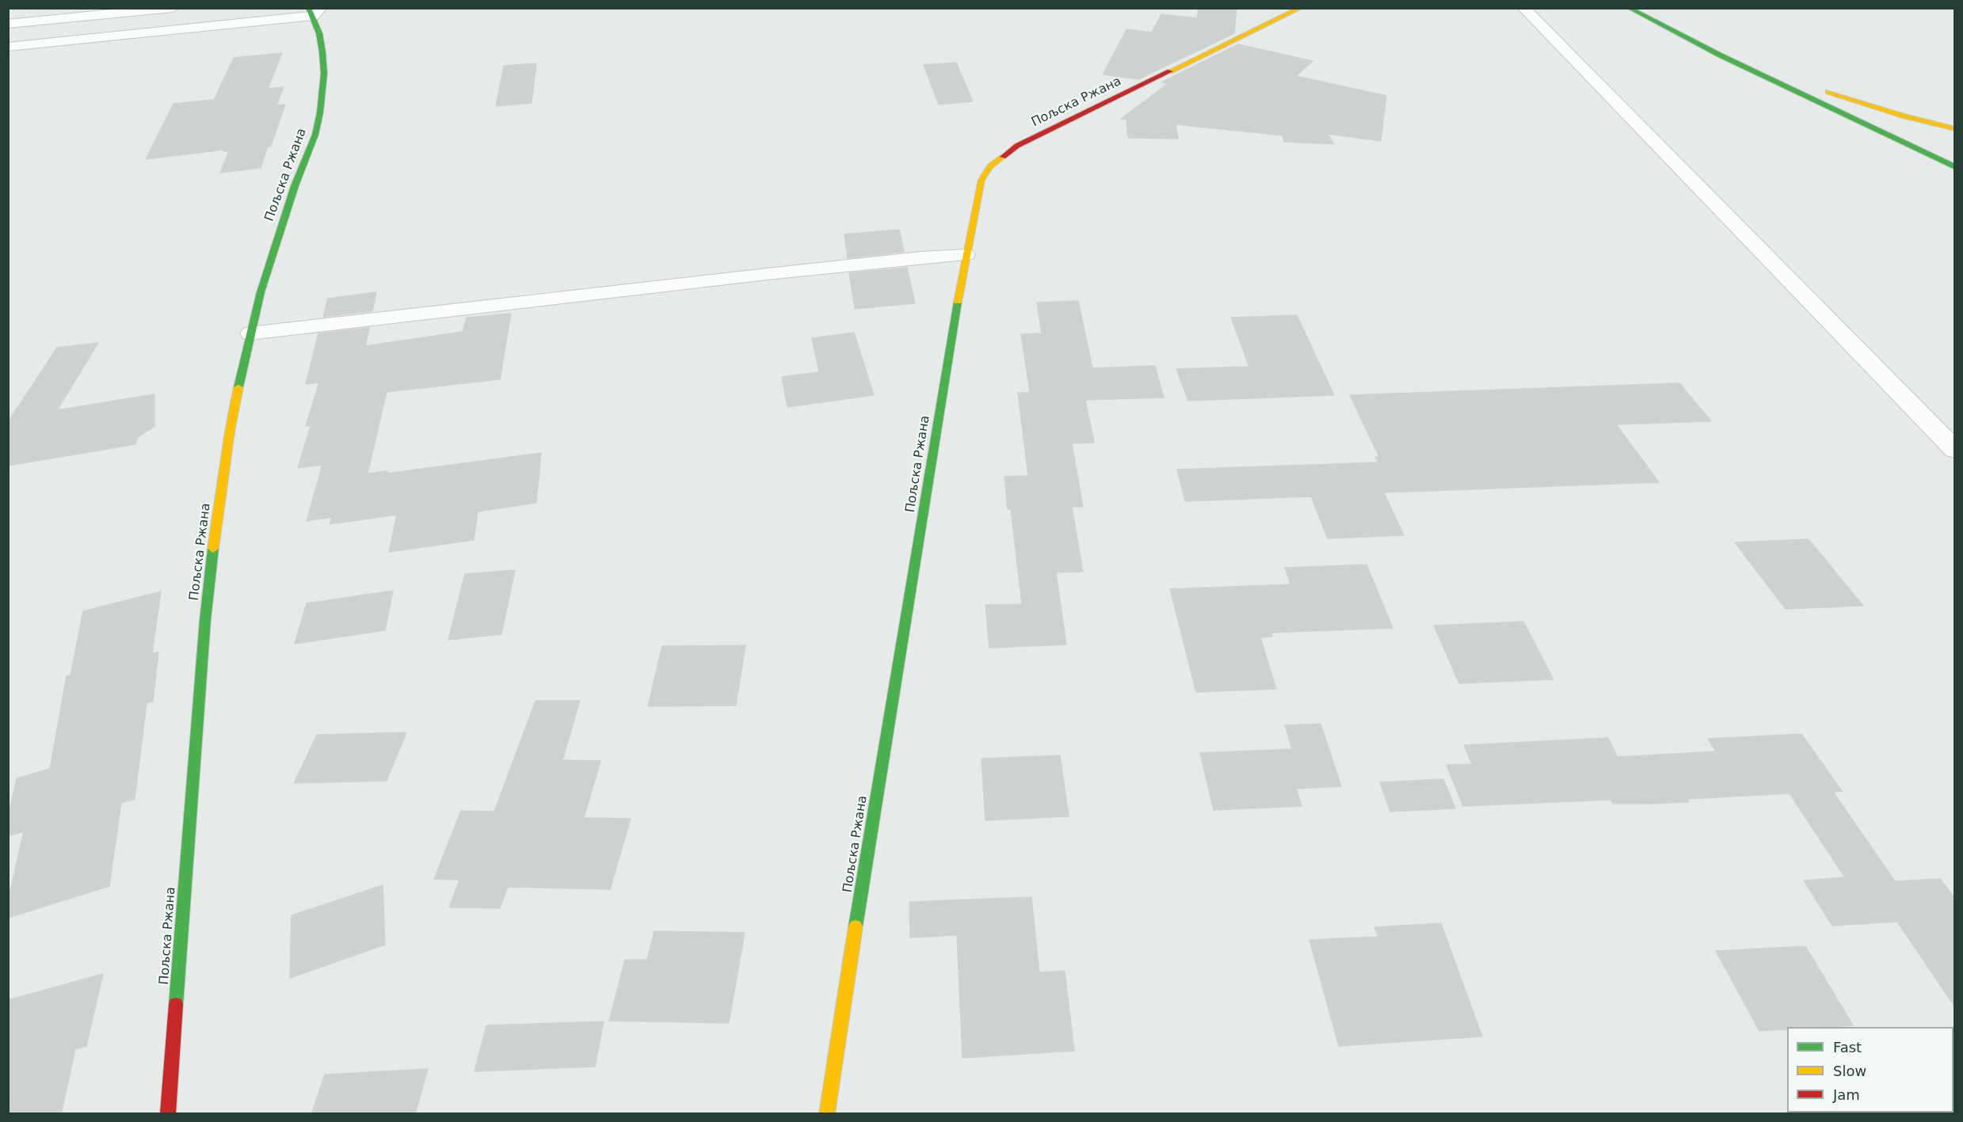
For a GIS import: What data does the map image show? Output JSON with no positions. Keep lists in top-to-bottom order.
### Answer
{
  "streets": {
    "street": ["Пољска Ржана"]
  },
  "legend": ["Fast", "Slow", "Jam"]
}
